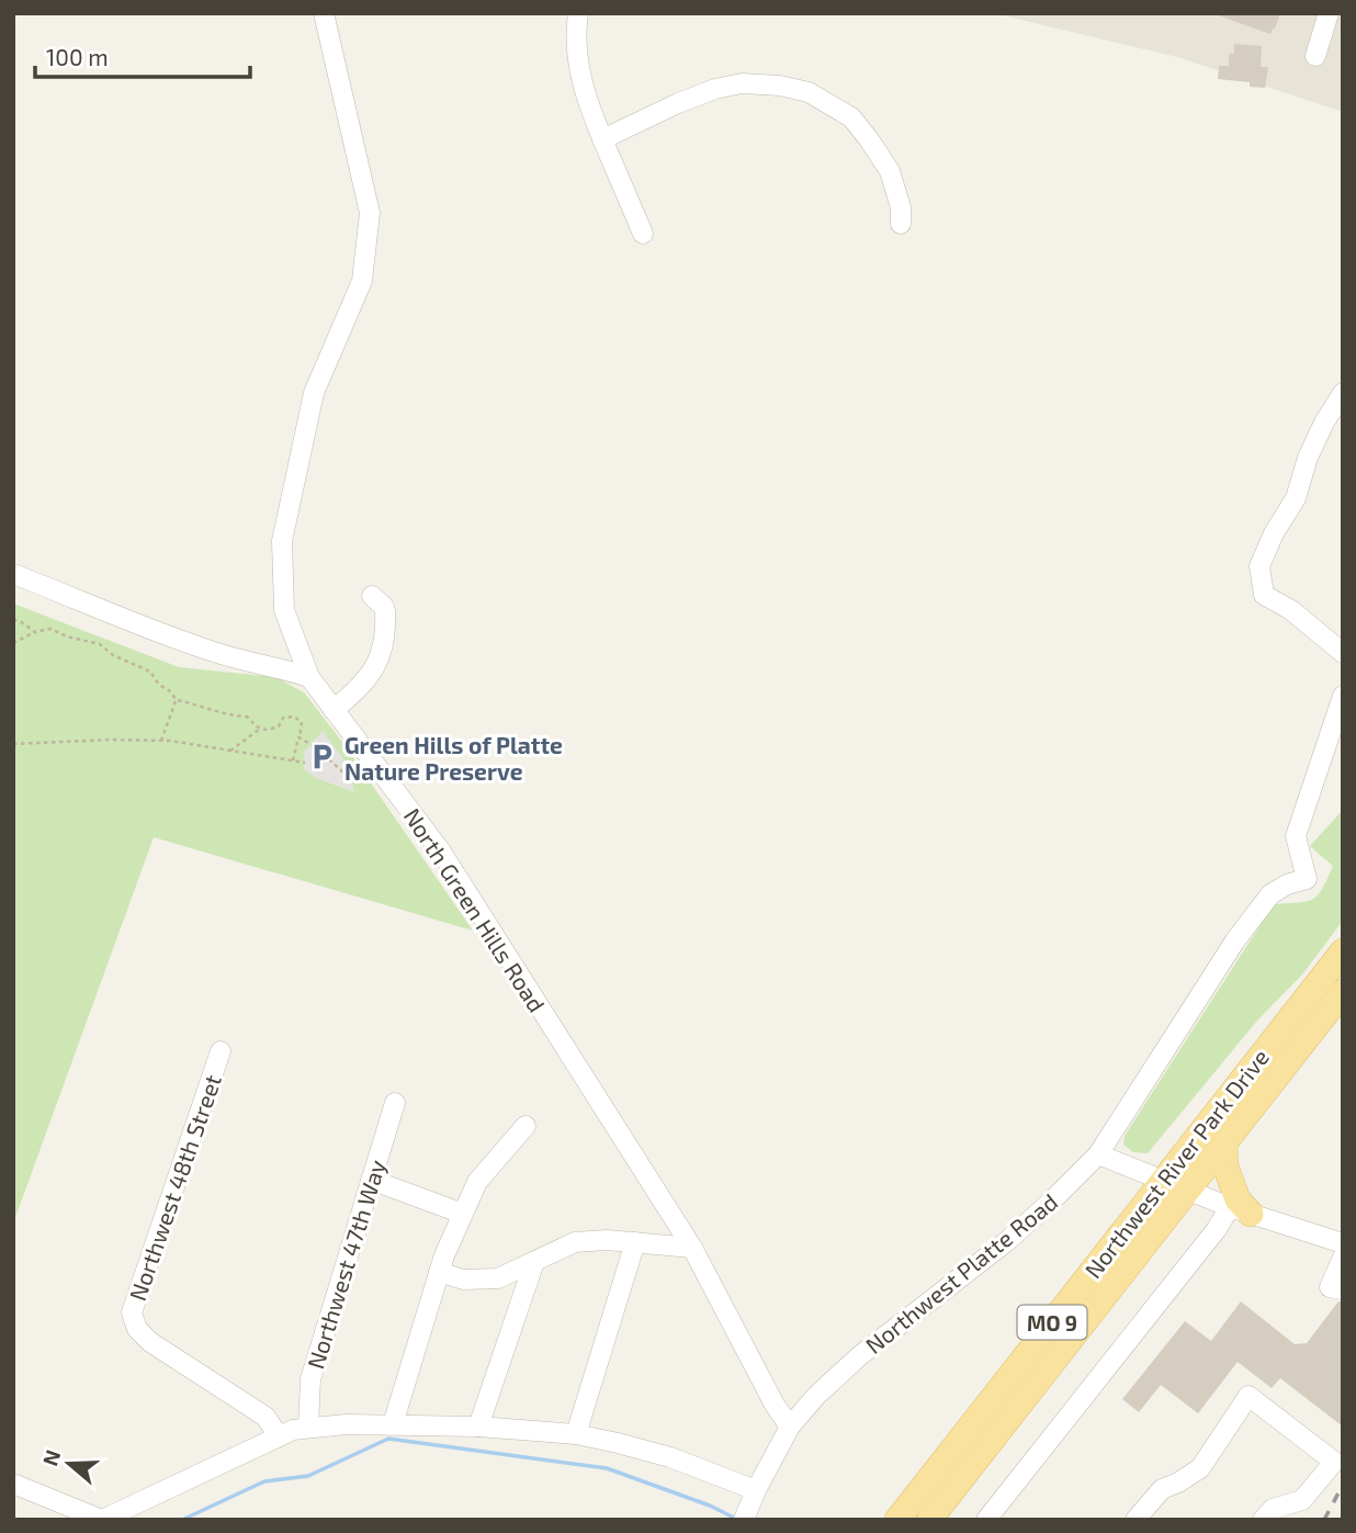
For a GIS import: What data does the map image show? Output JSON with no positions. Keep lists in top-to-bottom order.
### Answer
{
  "streets": {
    "main road": ["Northwest River Park Drive", "MO 9"],
    "street": [
      "North Green Hills Road",
      "Northwest 48th Street",
      "Northwest 47th Way",
      "Northwest Platte Road"
    ]
  },
  "crossings": [
    ["North Green Hills Road", "Northwest Platte Road"]
  ],
  "places": {
    "parking": ["Green Hills of Platte Nature Preserve"]
  },
  "scale_bar": "100 m",
  "north": "left"
}
